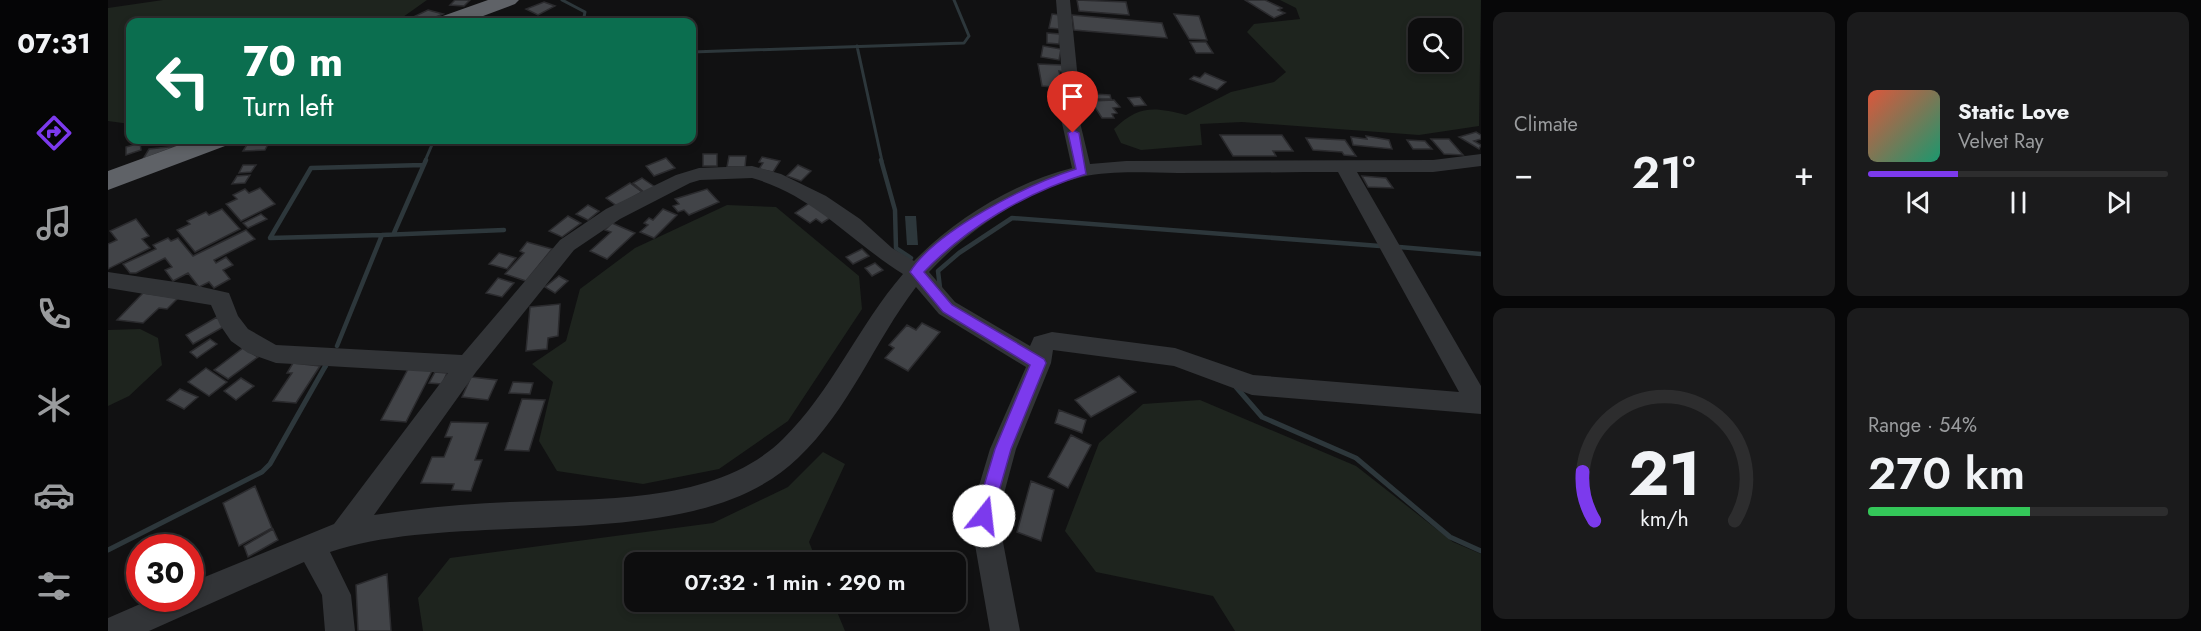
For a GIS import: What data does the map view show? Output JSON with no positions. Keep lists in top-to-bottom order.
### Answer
{
  "page": {
    "tabs": "07:31",
    "tile": [
      "Climate",
      ["Range · 54%", "270 km"]
    ],
    "turn": ["70 m", "Turn left"],
    "song": ["Static Love", "Velvet Ray"],
    "heat": ["−", "21°", "+"],
    "limit": "30",
    "trip": "07:32 · 1 min · 290 m",
    "gauge": ["21", "km/h"]
  }
}
